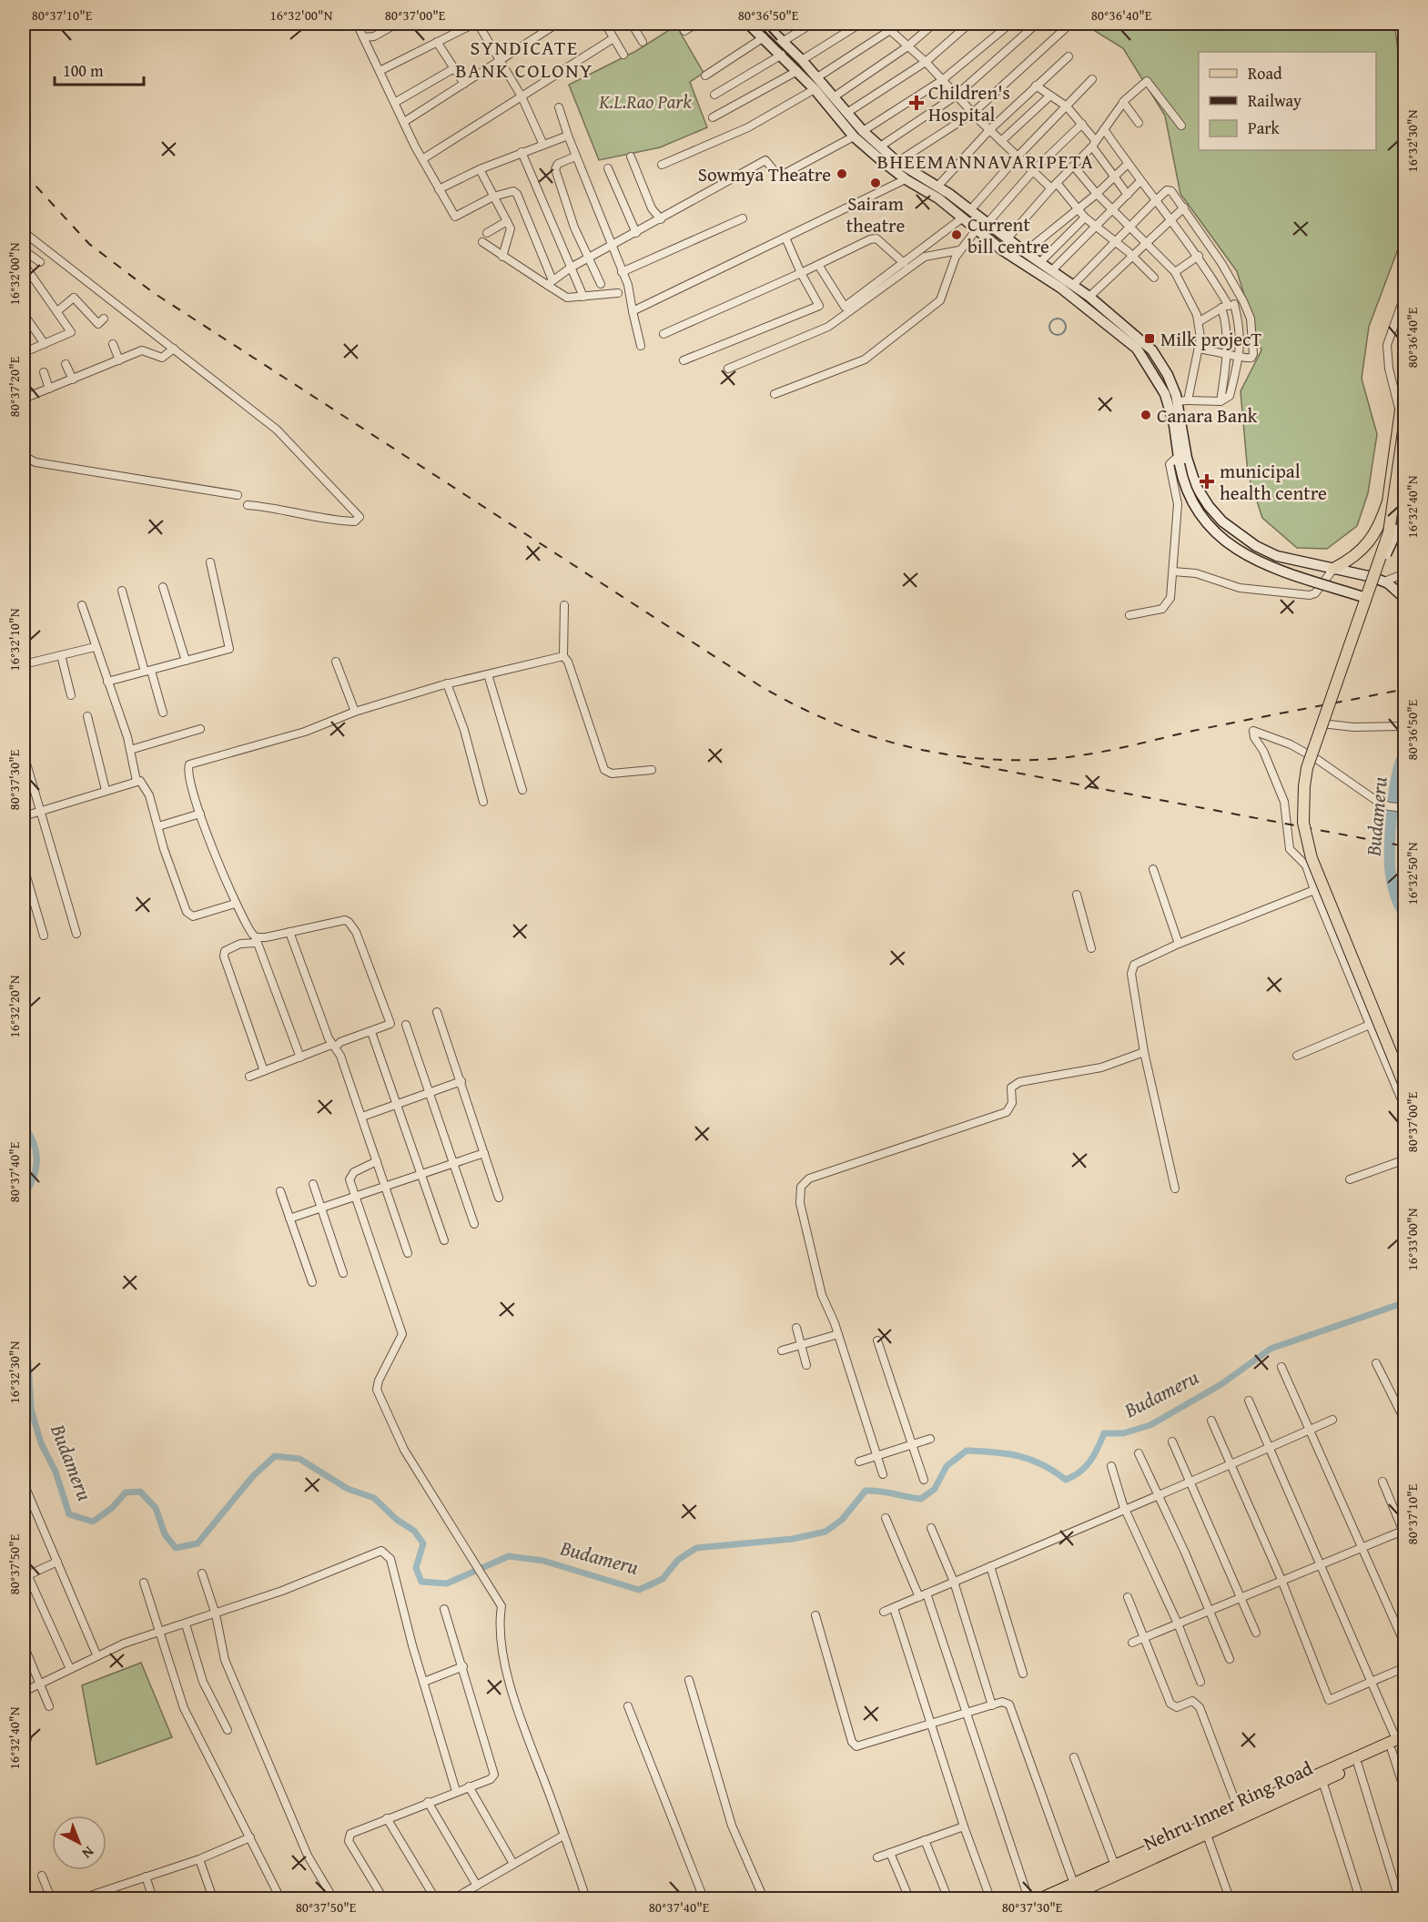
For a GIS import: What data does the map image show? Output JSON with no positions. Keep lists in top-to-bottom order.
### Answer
{
  "streets": {
    "main road": ["Nehru Inner Ring Road"]
  },
  "districts": ["SYNDICATE BANK COLONY", "BHEEMANNAVARIPETA"],
  "water": ["Budameru"],
  "parks": ["K.L.Rao Park"],
  "places": {
    "health": ["Children's Hospital", "municipal health centre"],
    "other": [
      "Sowmya Theatre",
      "Sairam theatre",
      "Current bill centre",
      "Canara Bank"
    ],
    "transit": ["Milk projecT"]
  },
  "legend": ["Road", "Railway", "Park"],
  "scale_bar": "100 m",
  "north": "bottom right",
  "coordinates": [
    "80°37'10\"E",
    "16°32'00\"N",
    "80°37'00\"E",
    "80°36'50\"E",
    "80°36'40\"E",
    "16°32'30\"N",
    "80°37'20\"E",
    "16°32'40\"N",
    "16°32'10\"N",
    "80°37'30\"E",
    "16°32'50\"N",
    "16°32'20\"N",
    "80°37'40\"E",
    "16°33'00\"N",
    "80°37'50\"E"
  ]
}
